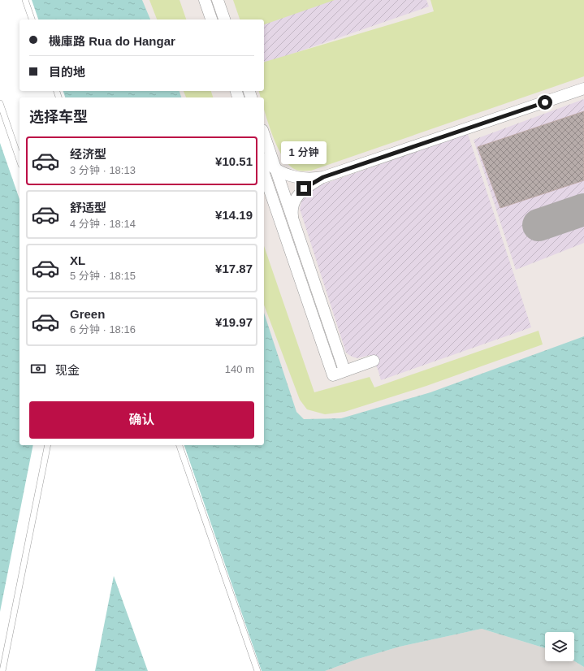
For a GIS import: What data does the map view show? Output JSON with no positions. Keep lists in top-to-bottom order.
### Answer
{
  "page": {
    "banner": ["機庫路 Rua do Hangar", "目的地"],
    "heading": "选择车型",
    "list": [
      {
        "name": "经济型",
        "note": "3 分钟 · 18:13",
        "value": "¥10.51"
      },
      {
        "name": "舒适型",
        "note": "4 分钟 · 18:14",
        "value": "¥14.19"
      },
      {
        "name": "XL",
        "note": "5 分钟 · 18:15",
        "value": "¥17.87"
      },
      {
        "name": "Green",
        "note": "6 分钟 · 18:16",
        "value": "¥19.97"
      }
    ],
    "bubble": "1 分钟",
    "pay": ["现金", "140 m"],
    "buttons": "确认"
  }
}
